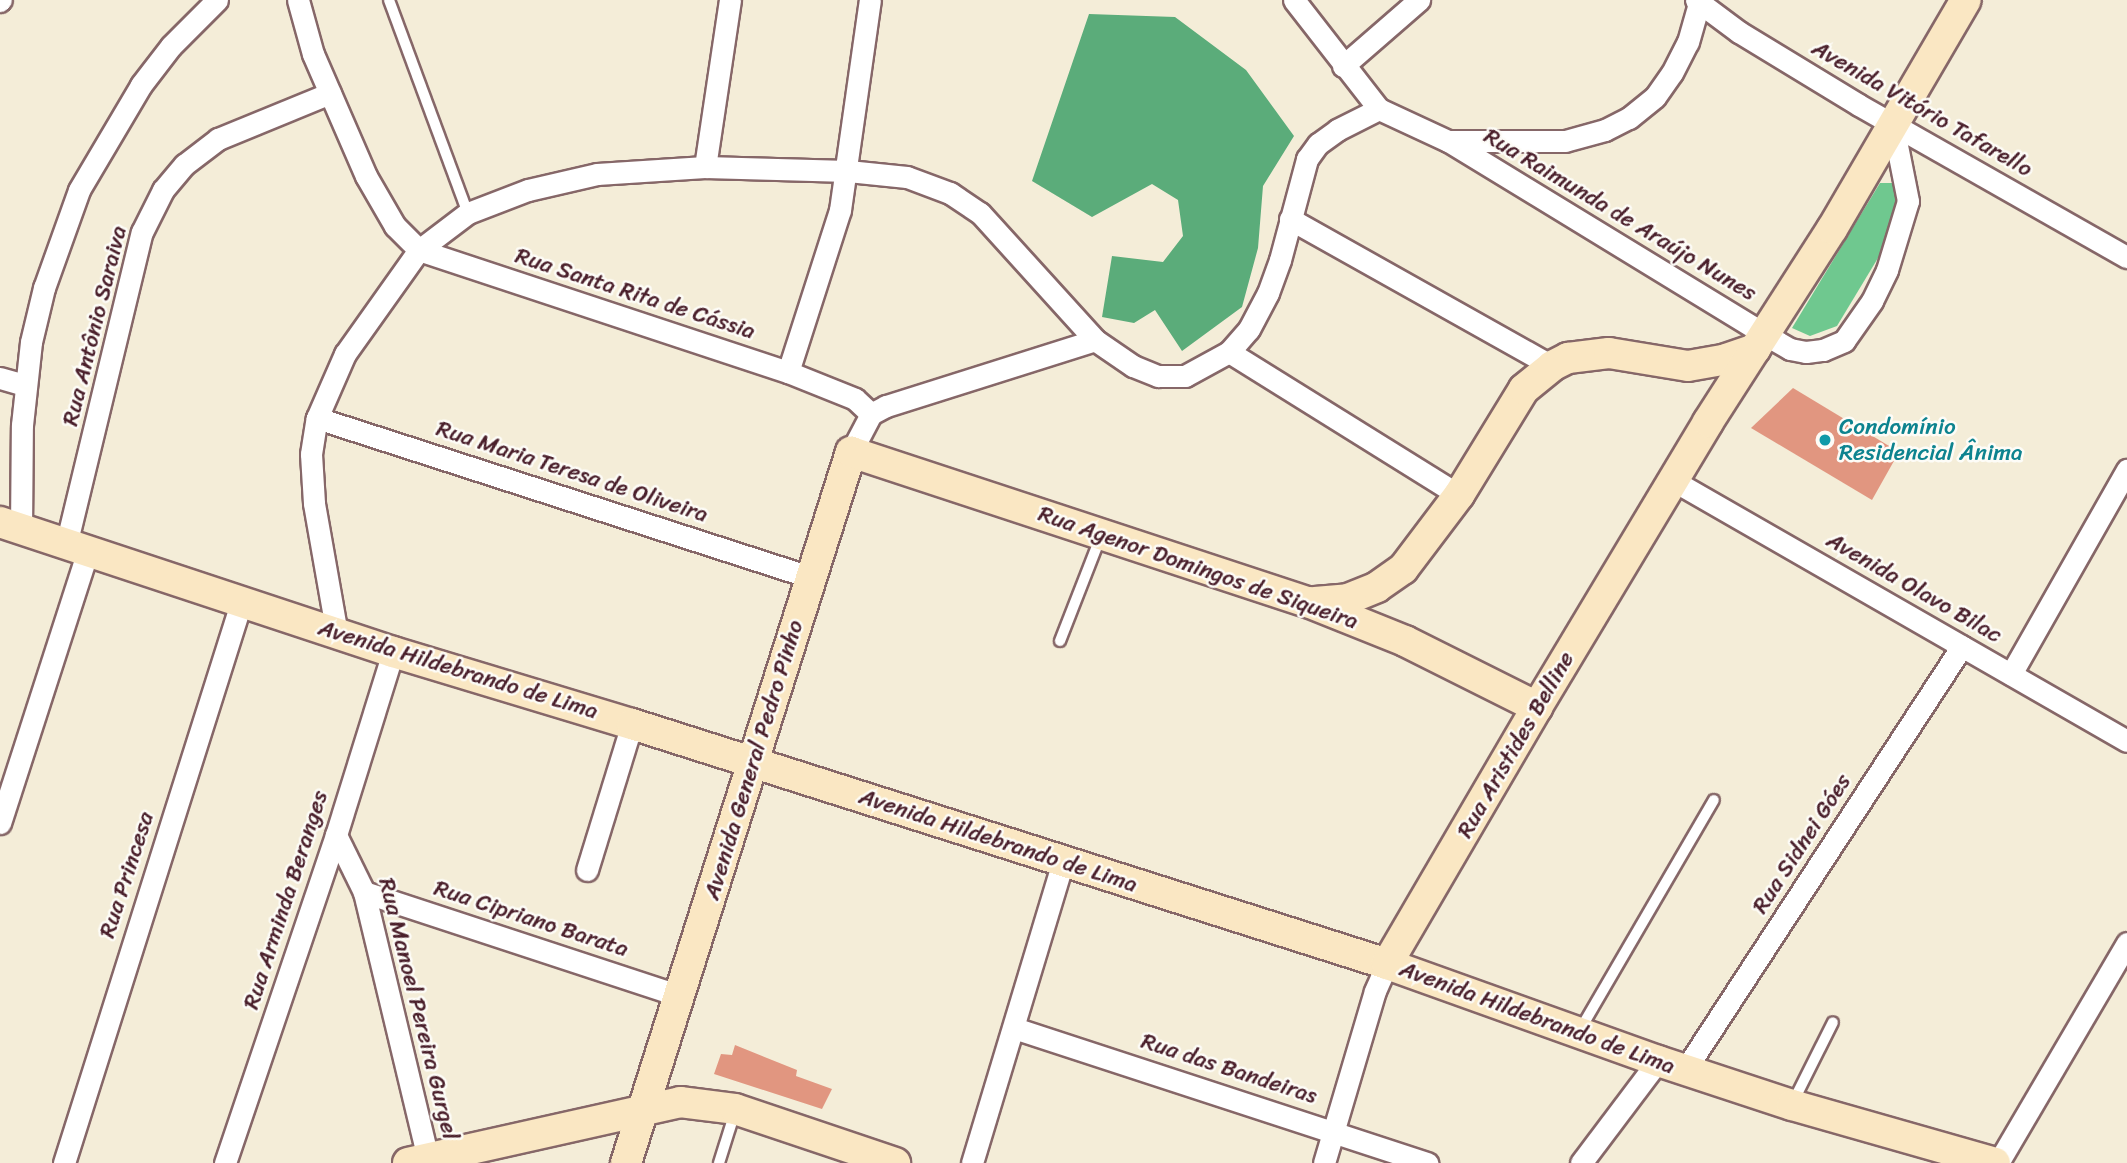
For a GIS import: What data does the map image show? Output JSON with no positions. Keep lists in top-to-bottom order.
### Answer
{
  "streets": {
    "street": [
      "Avenida Vitório Tafarello",
      "Rua Raimunda de Araújo Nunes",
      "Rua Santa Rita de Cássia",
      "Rua Antônio Saraiva",
      "Rua Maria Teresa de Oliveira",
      "Rua Agenor Domingos de Siqueira",
      "Avenida Olavo Bilac",
      "Avenida Hildebrando de Lima",
      "Rua Aristides Belline",
      "Avenida General Pedro Pinho",
      "Rua Sidnei Góes",
      "Rua Princesa",
      "Rua Arminda Beranges",
      "Rua Cipriano Barata",
      "Rua Manoel Pereira Gurgel",
      "Rua das Bandeiras"
    ]
  },
  "crossings": [
    ["Avenida Vitório Tafarello", "Rua Raimunda de Araújo Nunes"],
    ["Avenida Vitório Tafarello", "Rua Aristides Belline"],
    ["Rua Raimunda de Araújo Nunes", "Rua Aristides Belline"],
    ["Rua Santa Rita de Cássia", "Rua Antônio Saraiva"],
    ["Rua Santa Rita de Cássia", "Avenida General Pedro Pinho"],
    ["Rua Antônio Saraiva", "Avenida Hildebrando de Lima"],
    ["Rua Maria Teresa de Oliveira", "Avenida General Pedro Pinho"],
    ["Rua Agenor Domingos de Siqueira", "Rua Aristides Belline"],
    ["Rua Agenor Domingos de Siqueira", "Avenida General Pedro Pinho"],
    ["Avenida Olavo Bilac", "Rua Aristides Belline"],
    ["Avenida Olavo Bilac", "Rua Sidnei Góes"],
    ["Avenida Hildebrando de Lima", "Rua Aristides Belline"],
    ["Avenida Hildebrando de Lima", "Avenida General Pedro Pinho"],
    ["Avenida Hildebrando de Lima", "Rua Sidnei Góes"],
    ["Avenida Hildebrando de Lima", "Rua Princesa"],
    ["Avenida Hildebrando de Lima", "Rua Arminda Beranges"],
    ["Rua Aristides Belline", "Rua das Bandeiras"],
    ["Avenida General Pedro Pinho", "Rua Cipriano Barata"],
    ["Rua Arminda Beranges", "Rua Manoel Pereira Gurgel"],
    ["Rua Cipriano Barata", "Rua Manoel Pereira Gurgel"]
  ],
  "places": ["Condomínio Residencial Ânima"]
}
